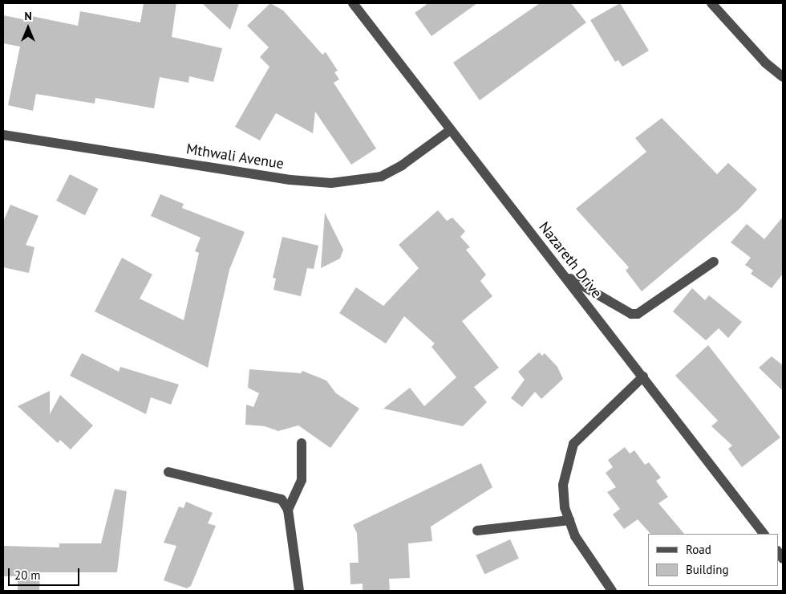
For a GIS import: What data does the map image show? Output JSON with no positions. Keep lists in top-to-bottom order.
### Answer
{
  "streets": {
    "street": ["Mthwali Avenue", "Nazareth Drive"]
  },
  "crossings": [
    ["Mthwali Avenue", "Nazareth Drive"]
  ],
  "legend": ["Road", "Building"],
  "scale_bar": "20 m",
  "north": "top"
}
